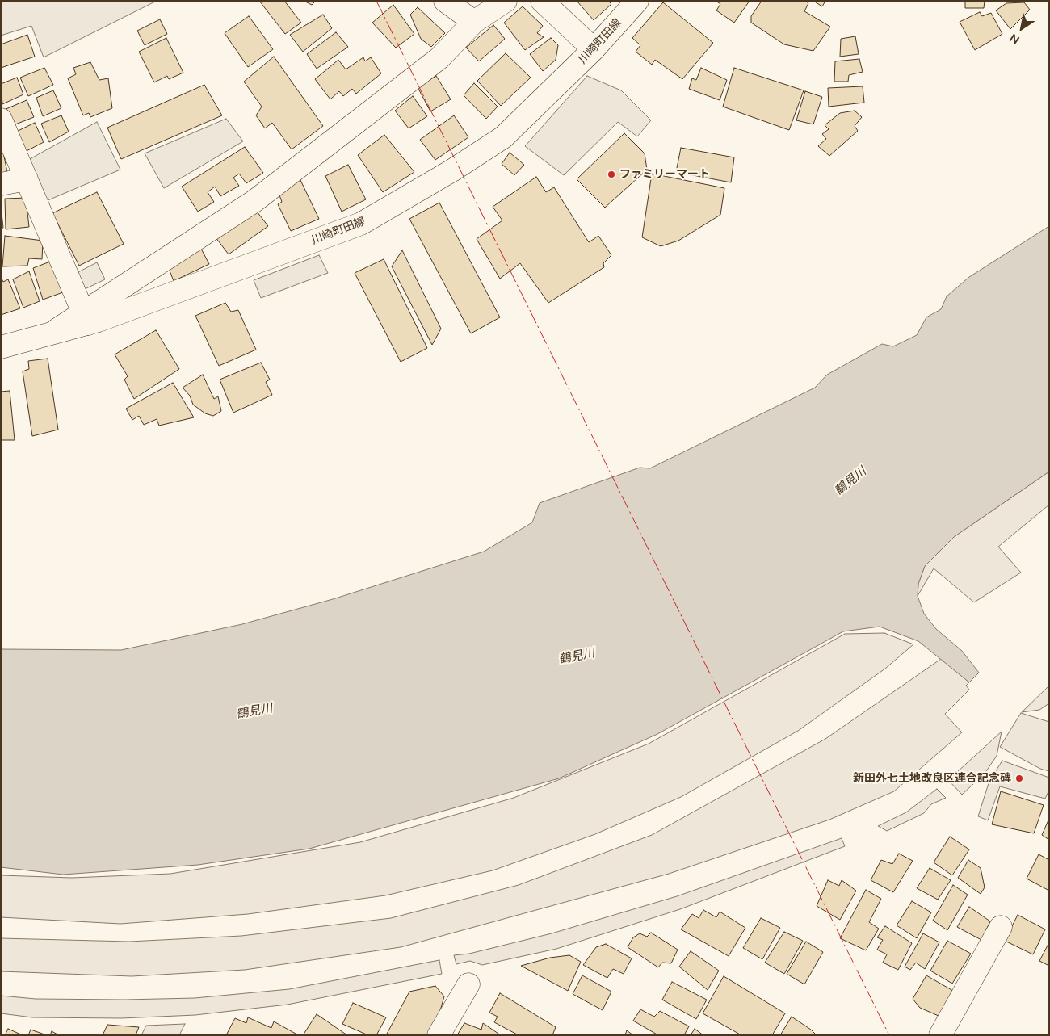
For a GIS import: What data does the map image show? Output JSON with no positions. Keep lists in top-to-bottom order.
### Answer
{
  "streets": {
    "street": ["川崎町田線"]
  },
  "water": ["鶴見川"],
  "places": ["ファミリーマート", "新田外七土地改良区連合記念碑"],
  "north": "bottom left"
}
